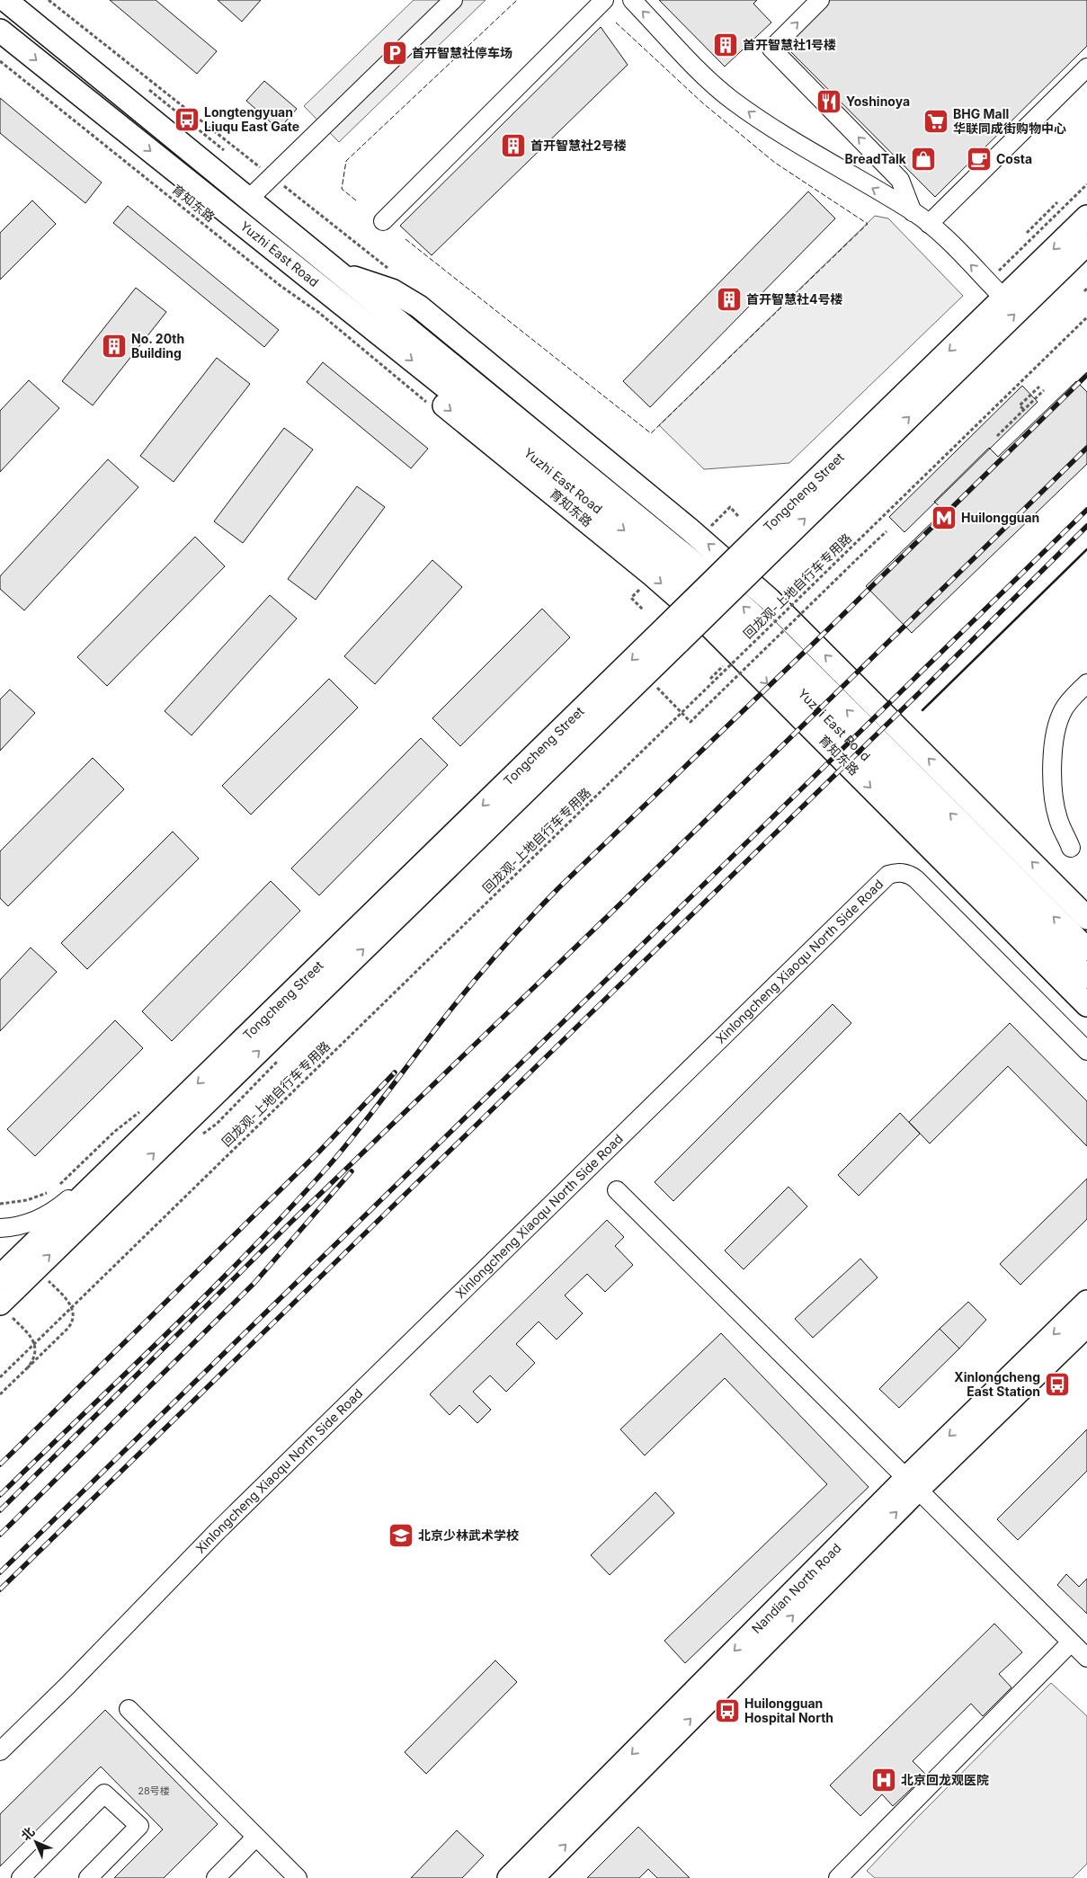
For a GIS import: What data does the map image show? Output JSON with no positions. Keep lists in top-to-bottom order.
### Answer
{
  "streets": {
    "main road": ["Yuzhi East Road", "Tongcheng Street", "Nandian North Road"],
    "street": ["Xinlongcheng Xiaoqu North Side Road"],
    "path": ["育知东路", "回龙观-上地自行车专用路"]
  },
  "places": {
    "building": [
      "首开智慧社1号楼",
      "首开智慧社2号楼",
      "首开智慧社4号楼",
      "No. 20th Building"
    ],
    "parking": ["首开智慧社停车场"],
    "restaurant": ["Yoshinoya"],
    "bus stop": ["Longtengyuan Liuqu East Gate", "Xinlongcheng East Station", "Huilongguan Hospital North"],
    "supermarket": ["BHG Mall 华联同成街购物中心"],
    "shop": ["BreadTalk"],
    "cafe": ["Costa"],
    "metro station": ["Huilongguan"],
    "school or university": ["北京少林武术学校"],
    "hospital": ["北京回龙观医院"]
  },
  "house_numbers": ["28号楼"],
  "north": "top left"
}
